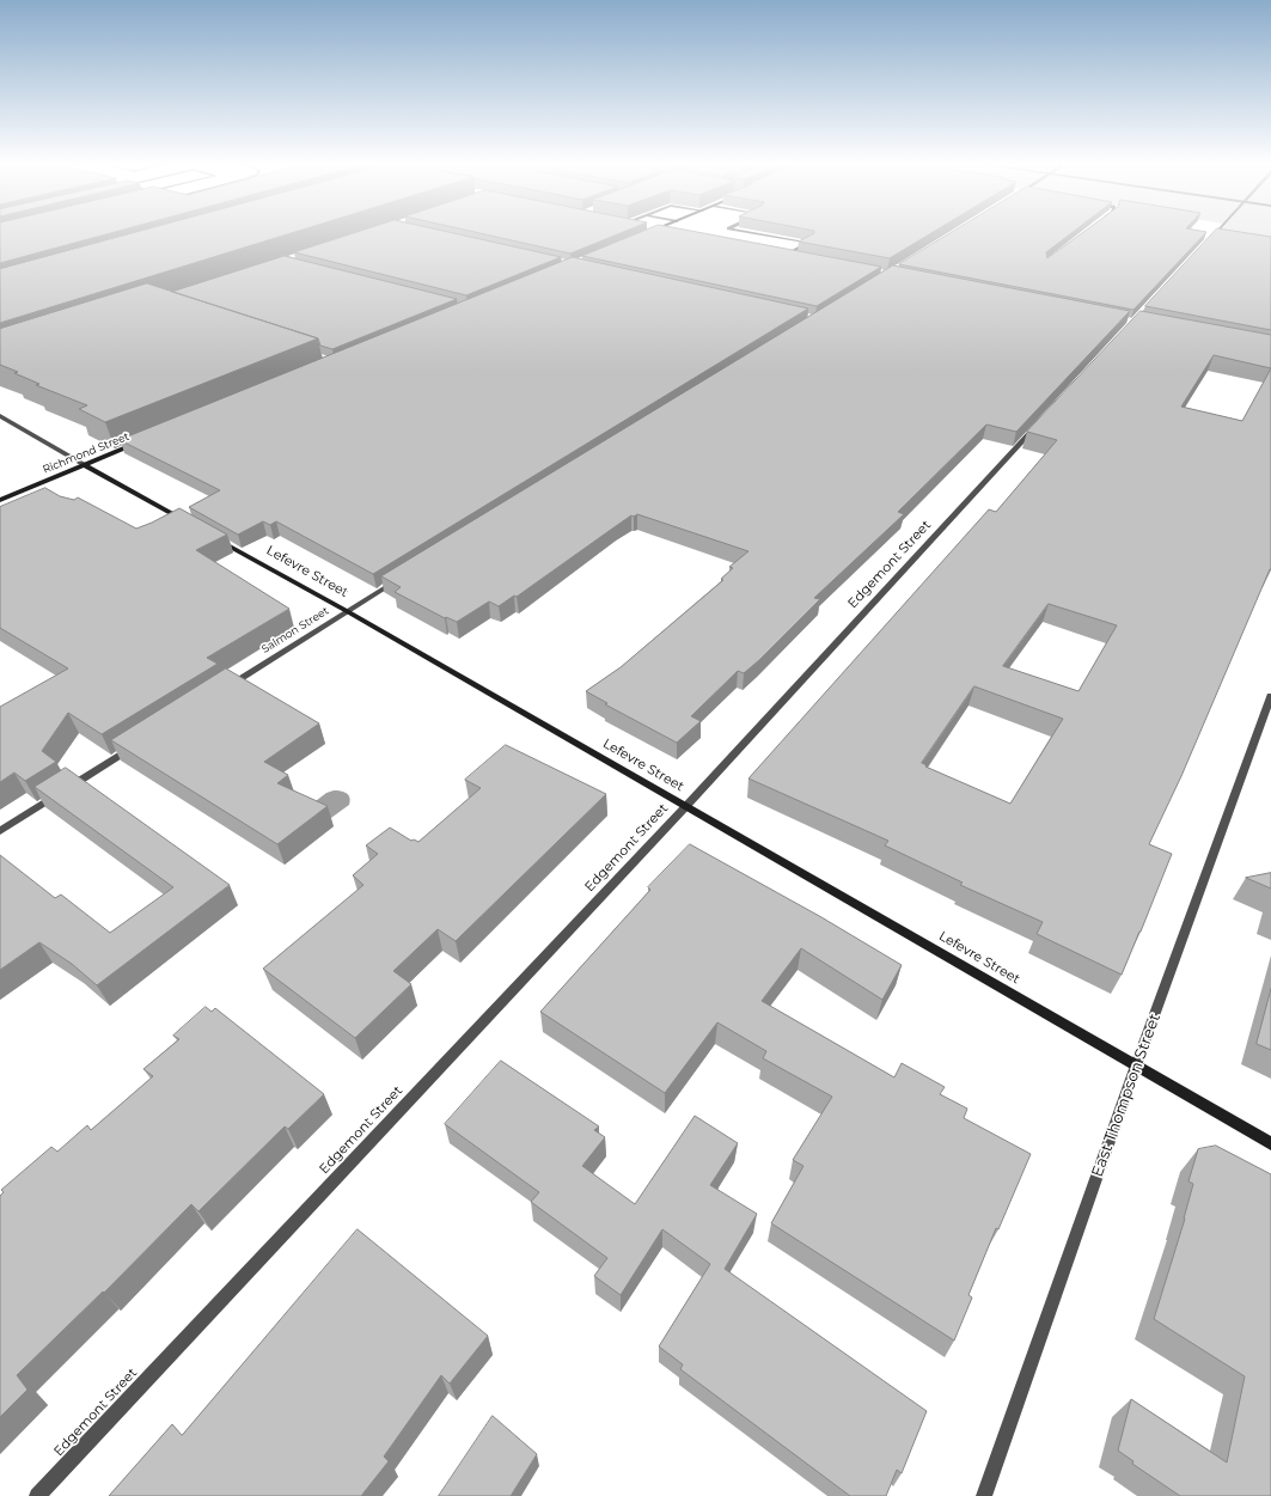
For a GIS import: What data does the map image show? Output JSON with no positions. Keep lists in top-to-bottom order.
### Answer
{
  "streets": {
    "street": [
      "Richmond Street",
      "Edgemont Street",
      "Lefevre Street",
      "Salmon Street",
      "East Thompson Street"
    ]
  },
  "crossings": [
    ["Edgemont Street", "Lefevre Street"],
    ["Lefevre Street", "Salmon Street"],
    ["Lefevre Street", "East Thompson Street"]
  ]
}
